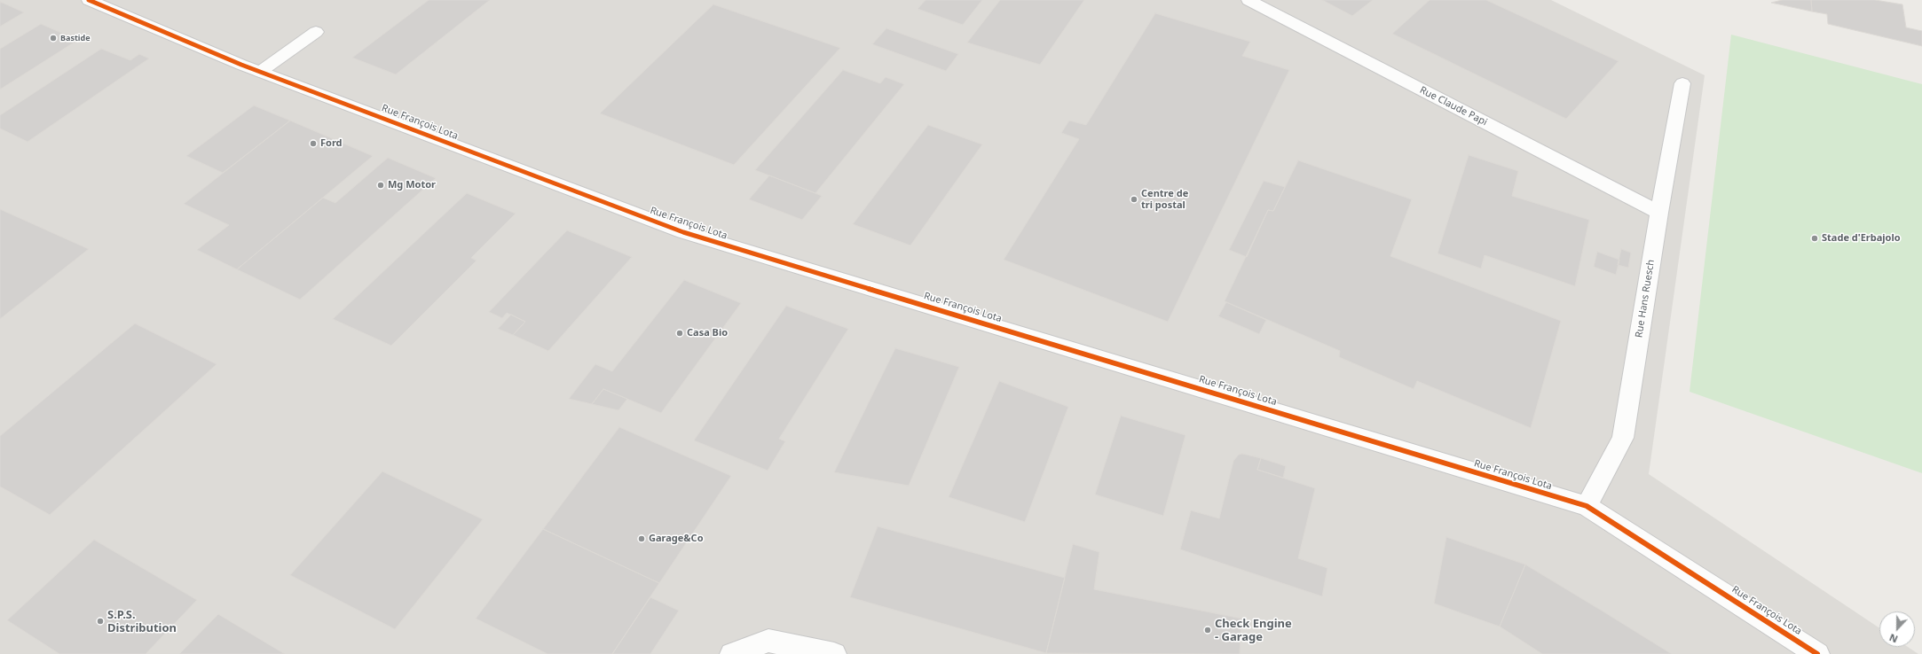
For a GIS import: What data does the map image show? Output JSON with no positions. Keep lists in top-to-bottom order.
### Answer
{
  "streets": {
    "street": ["Rue Claude Papi", "Rue François Lota", "Rue Hans Ruesch"]
  },
  "crossings": [
    ["Rue Claude Papi", "Rue Hans Ruesch"],
    ["Rue François Lota", "Rue Hans Ruesch"]
  ],
  "places": [
    "Bastide",
    "Ford",
    "Mg Motor",
    "Centre de tri postal",
    "Stade d'Erbajolo",
    "Casa Bio",
    "Garage&Co",
    "S.P.S. Distribution",
    "Check Engine - Garage"
  ],
  "north": "bottom"
}
